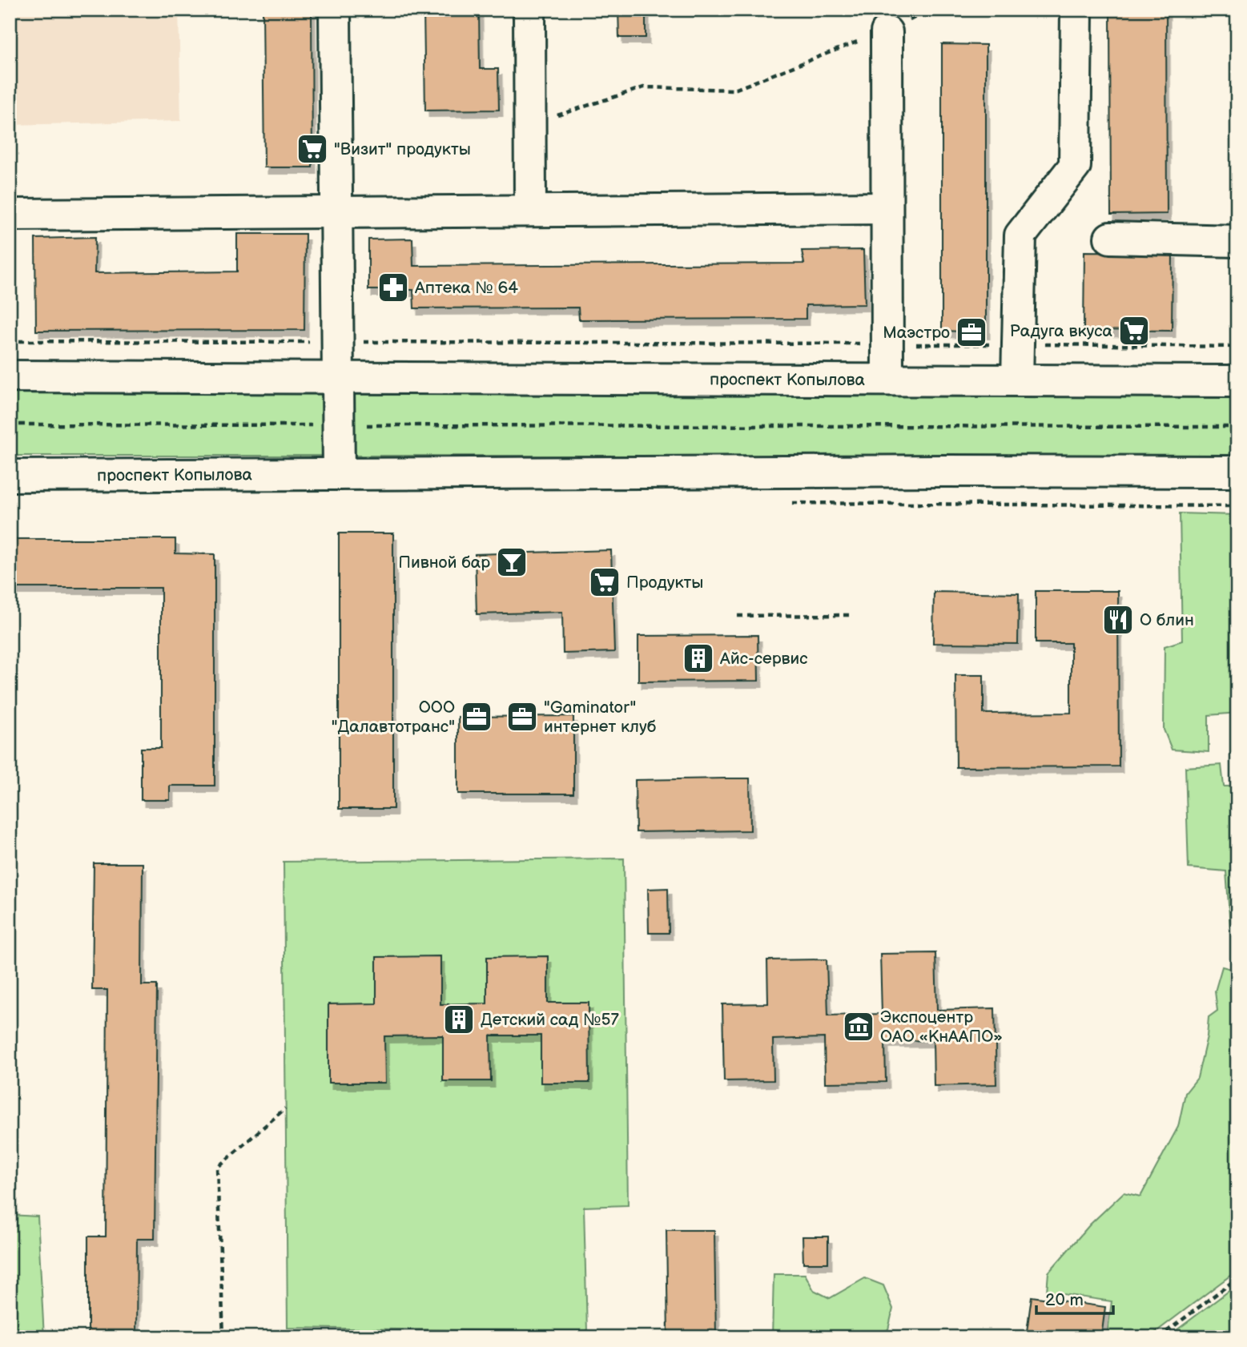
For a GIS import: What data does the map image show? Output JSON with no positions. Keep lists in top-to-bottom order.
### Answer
{
  "streets": {
    "street": ["проспект Копылова"]
  },
  "places": {
    "supermarket": ["\"Визит\" продукты", "Радуга вкуса", "Продукты"],
    "pharmacy": ["Аптека № 64"],
    "office": ["Маэстро", "ООО \"Далавтотранс\"", "\"Gaminator\" интернет клуб"],
    "bar": ["Пивной бар"],
    "restaurant": ["О блин"],
    "building": ["Айс-сервис", "Детский сад №57"],
    "museum": ["Экспоцентр ОАО «КнААПО»"]
  },
  "scale_bar": "20 m"
}
